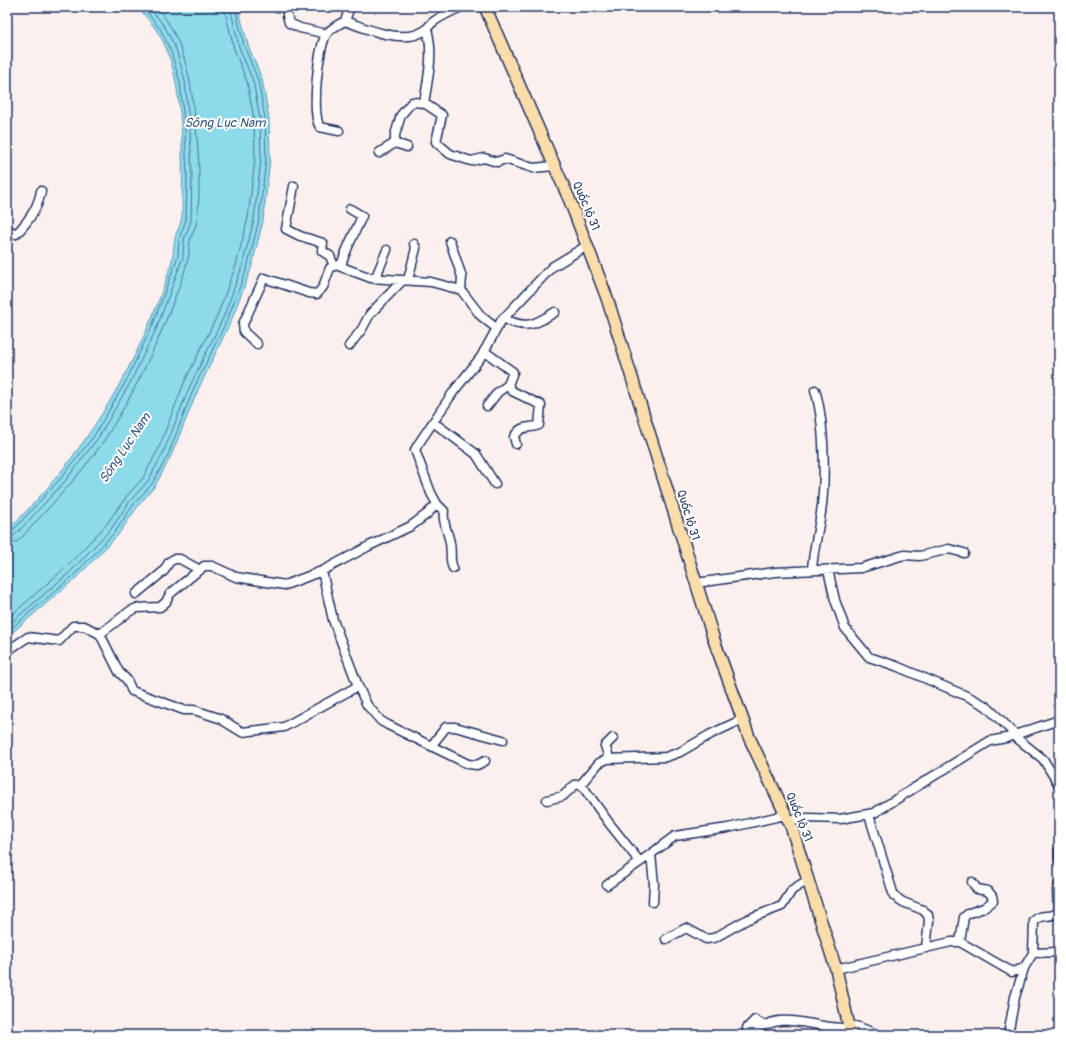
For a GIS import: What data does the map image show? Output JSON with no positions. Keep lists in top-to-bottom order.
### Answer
{
  "streets": {
    "highway": ["Quốc lộ 31"]
  },
  "water": ["Sông Lục Nam"]
}
